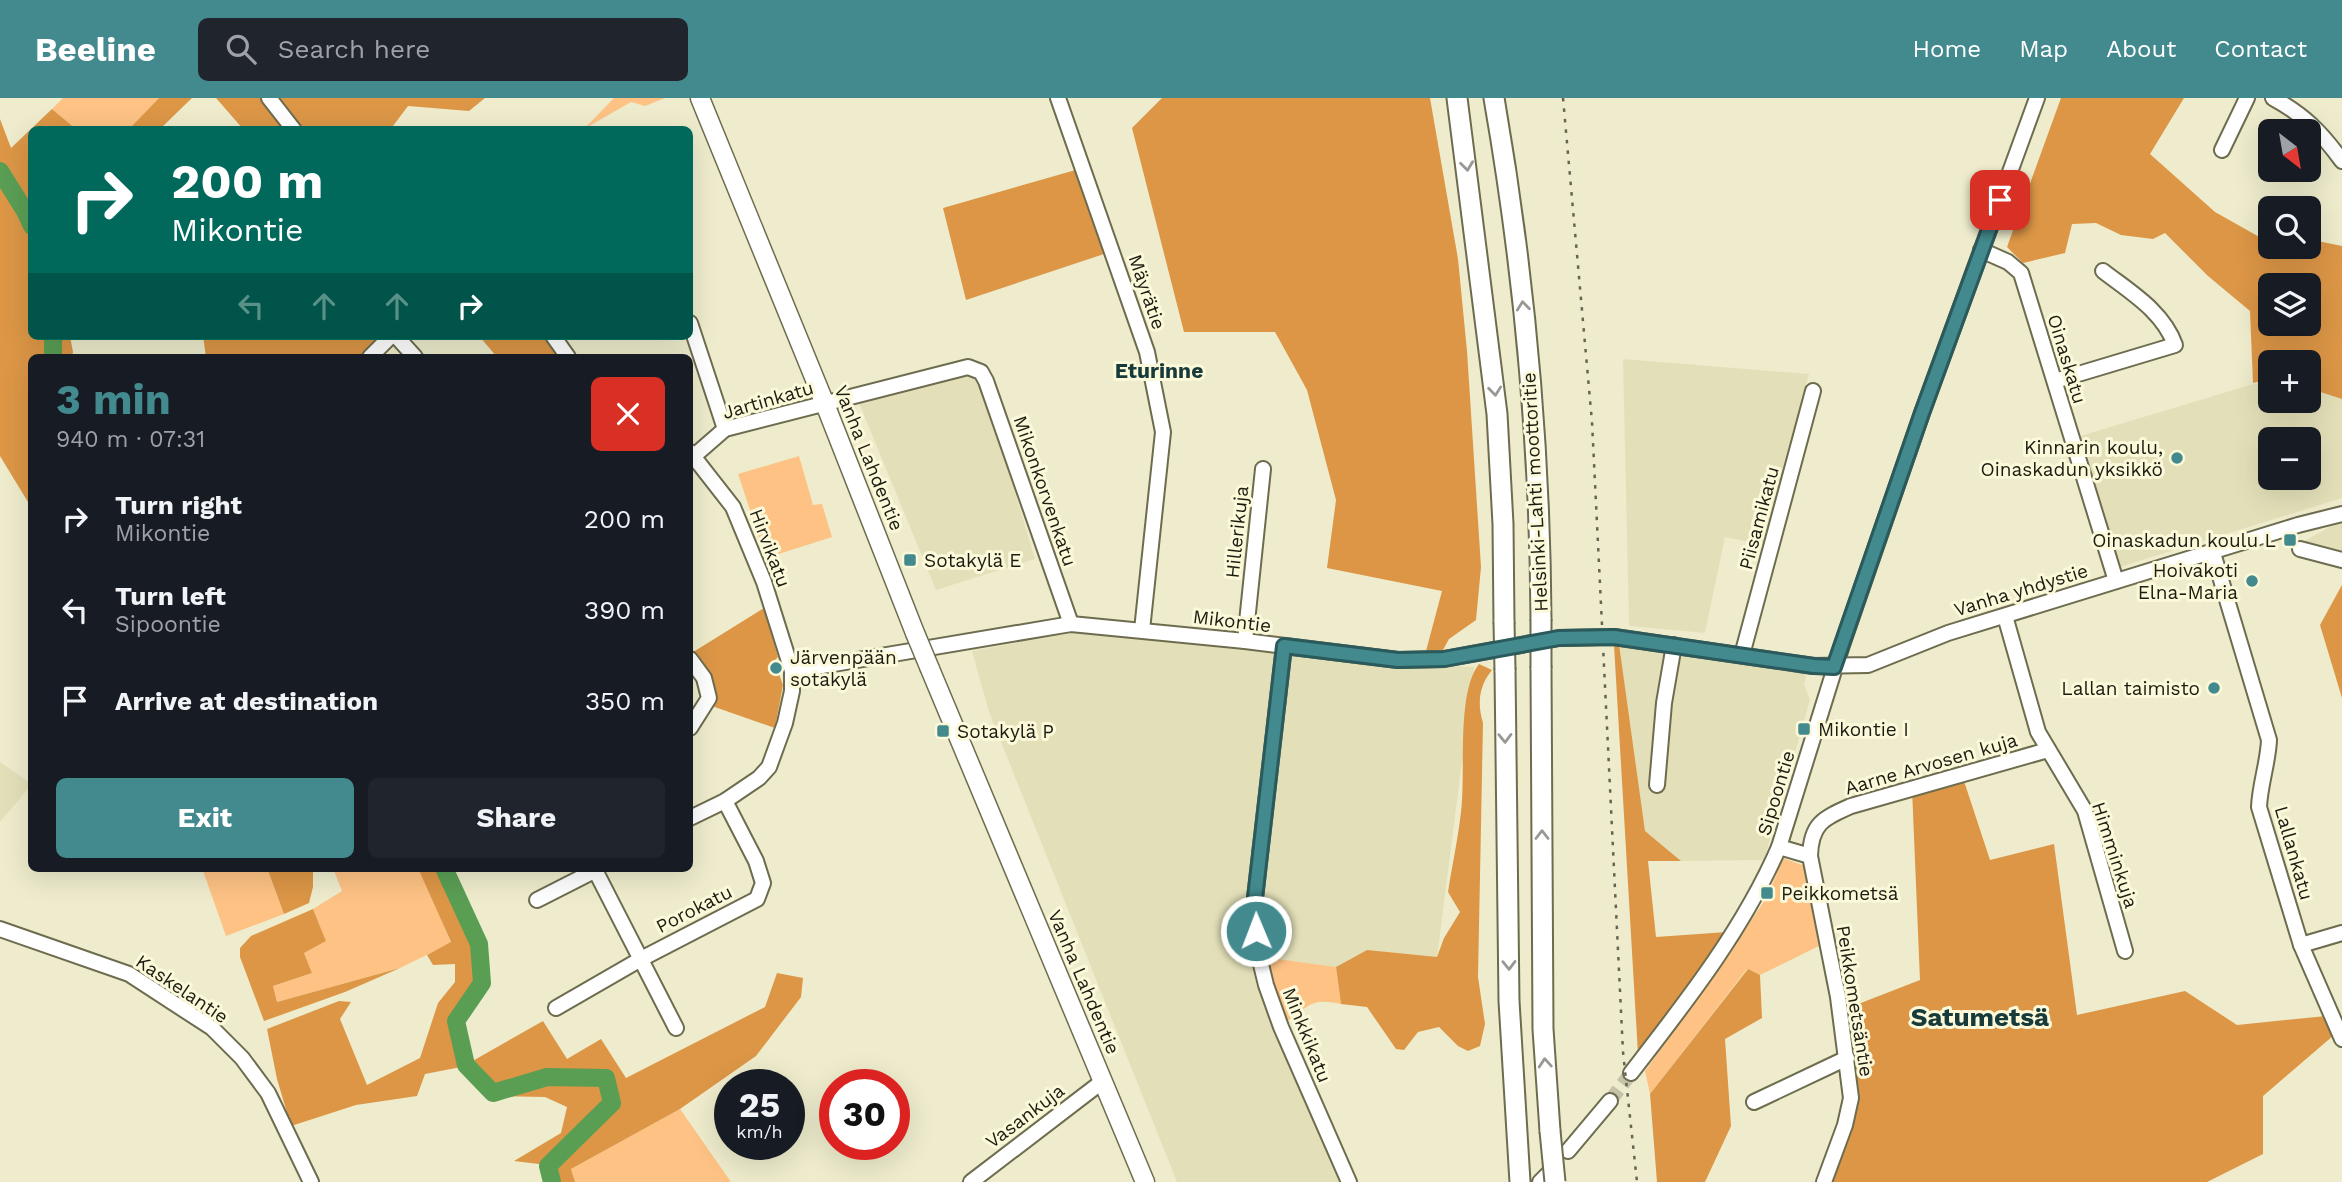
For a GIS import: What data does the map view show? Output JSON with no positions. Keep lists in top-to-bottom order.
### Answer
{
  "streets": {
    "highway": ["Helsinki-Lahti moottoritie"],
    "main road": ["Vanha Lahdentie"],
    "street": [
      "Mäyrätie",
      "Oinaskatu",
      "Jartinkatu",
      "Mikonkorvenkatu",
      "Piisamikatu",
      "Hillerikuja",
      "Hirvikatu",
      "Vanha yhdystie",
      "Mikontie",
      "Aarne Arvosen kuja",
      "Sipoontie",
      "Lallankatu",
      "Himminkuja",
      "Porokatu",
      "Kaskelantie",
      "Peikkometsäntie",
      "Minkkikatu",
      "Vasankuja"
    ]
  },
  "crossings": [
    ["Mäyrätie", "Mikontie"],
    ["Oinaskatu", "Vanha yhdystie"],
    ["Oinaskatu", "Sipoontie"],
    ["Jartinkatu", "Vanha Lahdentie"],
    ["Jartinkatu", "Mikonkorvenkatu"],
    ["Vanha Lahdentie", "Vasankuja"],
    ["Mikonkorvenkatu", "Mikontie"],
    ["Piisamikatu", "Mikontie"],
    ["Hillerikuja", "Mikontie"],
    ["Hirvikatu", "Mikontie"],
    ["Vanha yhdystie", "Mikontie"],
    ["Vanha yhdystie", "Sipoontie"],
    ["Vanha yhdystie", "Lallankatu"],
    ["Vanha yhdystie", "Himminkuja"],
    ["Mikontie", "Sipoontie"],
    ["Mikontie", "Minkkikatu"],
    ["Aarne Arvosen kuja", "Himminkuja"],
    ["Aarne Arvosen kuja", "Peikkometsäntie"]
  ],
  "districts": ["Eturinne", "Satumetsä"],
  "places": {
    "other": [
      "Kinnarin koulu, Oinaskadun yksikkö",
      "Hoivakoti Elna-Maria",
      "Järvenpään sotakylä",
      "Lallan taimisto"
    ],
    "transit": [
      "Oinaskadun koulu L",
      "Sotakylä E",
      "Mikontie I",
      "Sotakylä P",
      "Peikkometsä"
    ]
  },
  "north": "bottom right",
  "page": {
    "header": "Beeline",
    "search": "Search here",
    "nav": [
      "Home",
      "Map",
      "About",
      "Contact"
    ],
    "map_buttons": ["+", "−"],
    "turn": ["200 m", "Mikontie"],
    "heading": ["3 min", "940 m · 07:31"],
    "list": [
      {
        "name": "Turn right",
        "note": "Mikontie",
        "value": "200 m"
      },
      {
        "name": "Turn left",
        "note": "Sipoontie",
        "value": "390 m"
      },
      {
        "name": "Arrive at destination",
        "value": "350 m"
      }
    ],
    "buttons": ["Exit", "Share"],
    "speed": "25 km/h",
    "limit": "30"
  }
}
